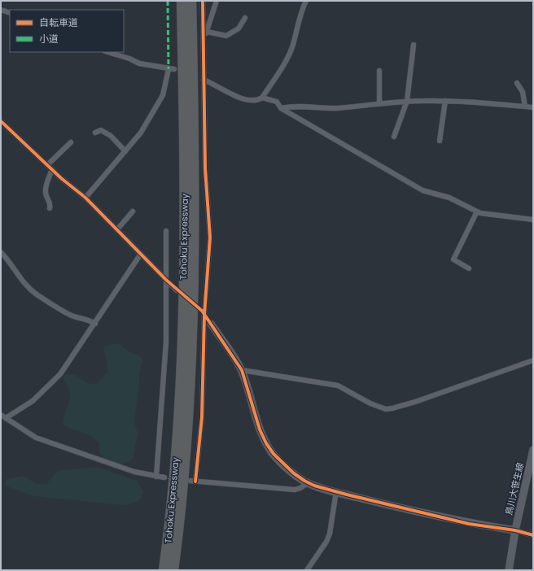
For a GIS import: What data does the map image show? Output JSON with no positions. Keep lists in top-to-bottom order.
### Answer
{
  "streets": {
    "highway": ["Tohoku Expressway"],
    "street": ["鳥川大笹生線"]
  },
  "legend": ["自転車道", "小道"]
}
